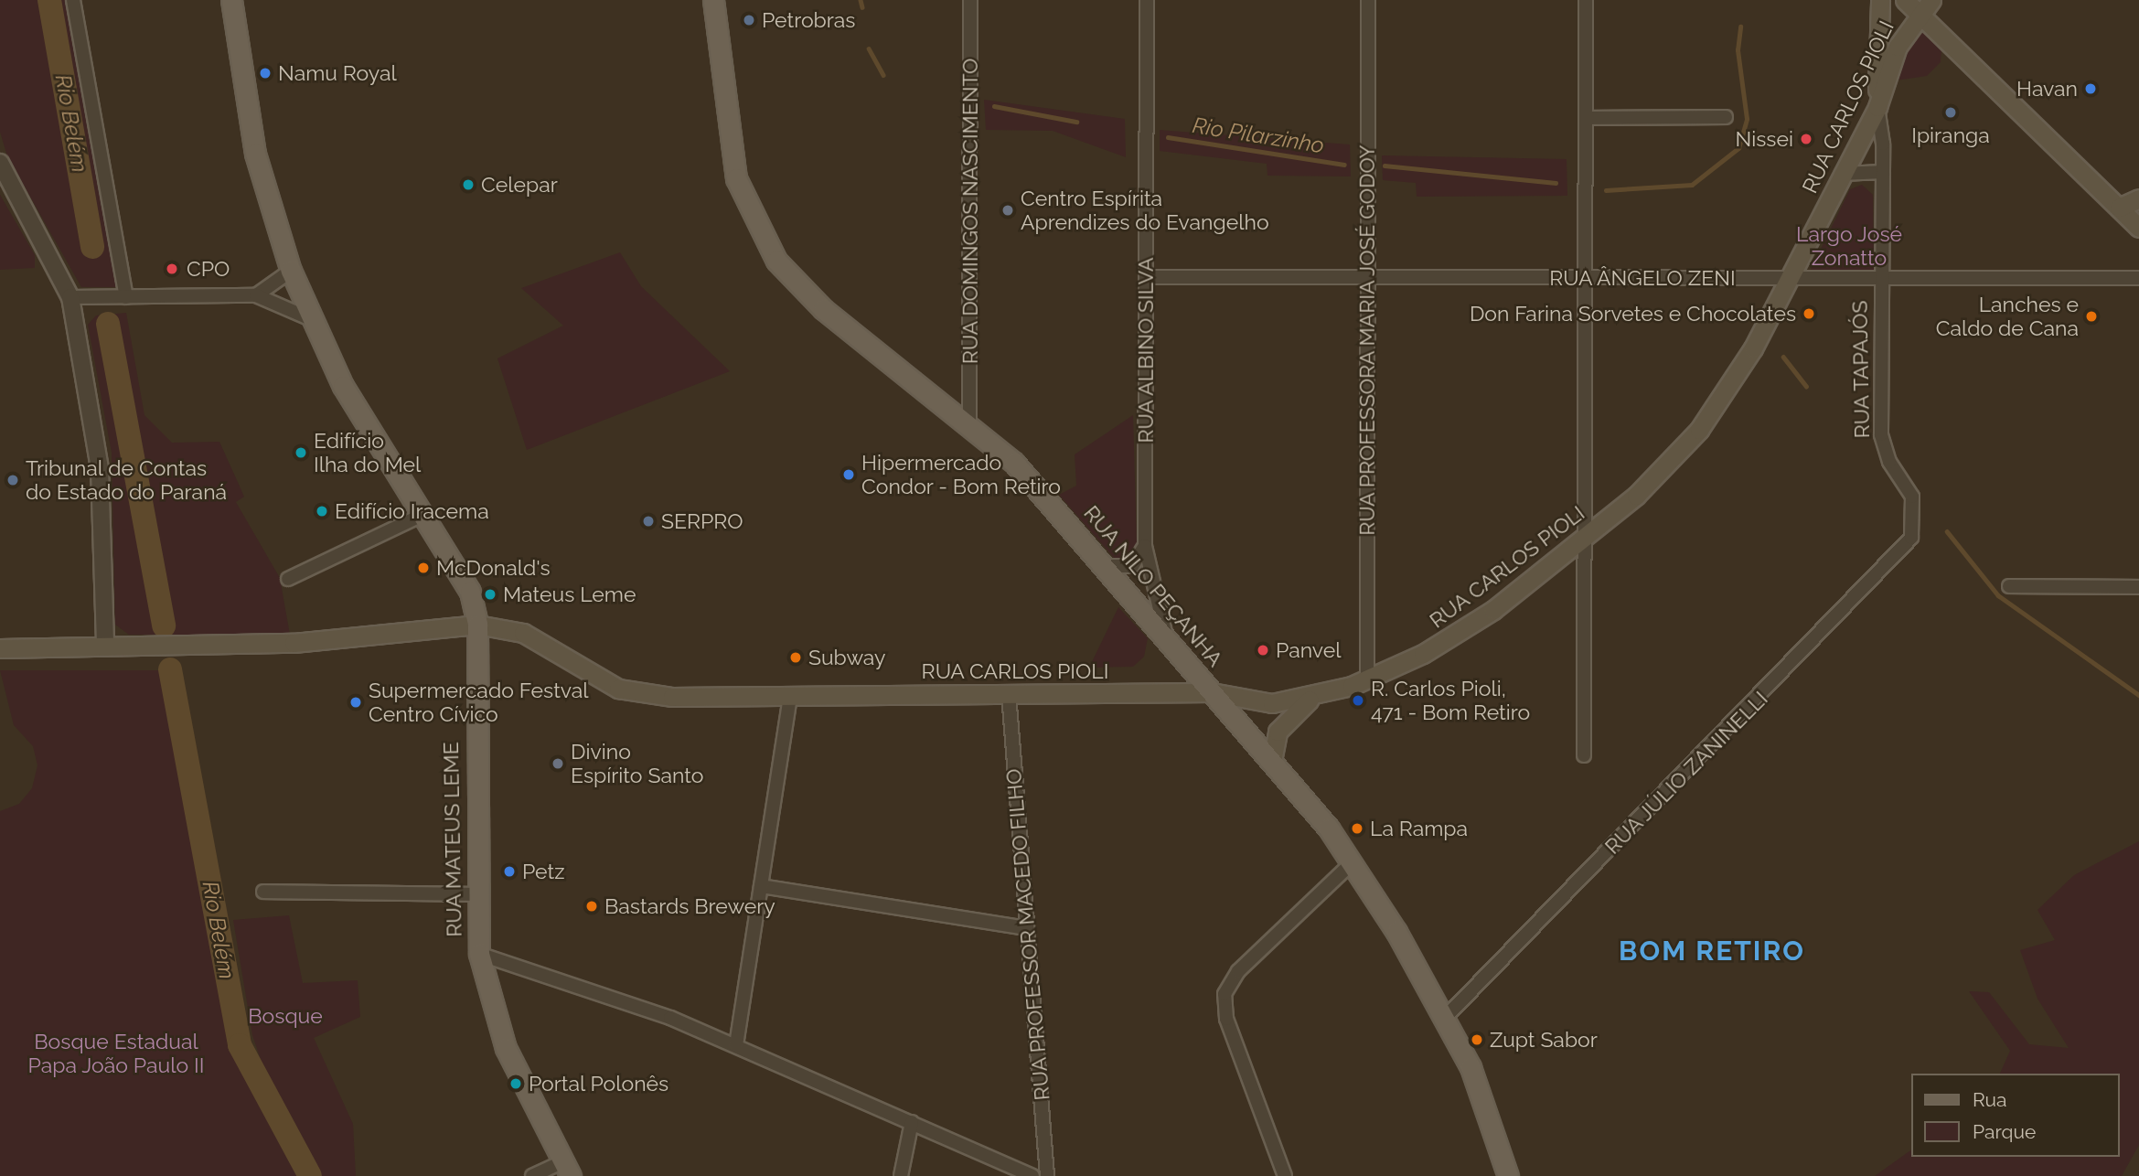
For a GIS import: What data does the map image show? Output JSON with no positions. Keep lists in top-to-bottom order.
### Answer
{
  "streets": {
    "main road": [
      "RUA CARLOS PIOLI",
      "RUA TAPAJÓS",
      "RUA NILO PEÇANHA",
      "RUA MATEUS LEME"
    ],
    "street": [
      "RUA DOMINGOS NASCIMENTO",
      "RUA ÂNGELO ZENI",
      "RUA PROFESSORA MARIA JOSÉ GODOY",
      "RUA ALBINO SILVA",
      "RUA JÚLIO ZANINELLI",
      "RUA PROFESSOR MACEDO FILHO"
    ]
  },
  "crossings": [
    ["RUA CARLOS PIOLI", "RUA ÂNGELO ZENI"],
    ["RUA CARLOS PIOLI", "RUA PROFESSORA MARIA JOSÉ GODOY"],
    ["RUA CARLOS PIOLI", "RUA TAPAJÓS"],
    ["RUA CARLOS PIOLI", "RUA NILO PEÇANHA"],
    ["RUA CARLOS PIOLI", "RUA MATEUS LEME"],
    ["RUA CARLOS PIOLI", "RUA PROFESSOR MACEDO FILHO"],
    ["RUA DOMINGOS NASCIMENTO", "RUA NILO PEÇANHA"],
    ["RUA ÂNGELO ZENI", "RUA PROFESSORA MARIA JOSÉ GODOY"],
    ["RUA ÂNGELO ZENI", "RUA ALBINO SILVA"],
    ["RUA ÂNGELO ZENI", "RUA TAPAJÓS"],
    ["RUA ALBINO SILVA", "RUA NILO PEÇANHA"],
    ["RUA TAPAJÓS", "RUA JÚLIO ZANINELLI"],
    ["RUA NILO PEÇANHA", "RUA JÚLIO ZANINELLI"]
  ],
  "districts": ["BOM RETIRO"],
  "water": ["Rio Belém", "Rio Pilarzinho"],
  "parks": ["Largo José Zonatto", "Bosque", "Bosque Estadual Papa João Paulo II"],
  "places": [
    "Petrobras",
    "Namu Royal",
    "Havan",
    "Ipiranga",
    "Nissei",
    "Celepar",
    "Centro Espírita Aprendizes do Evangelho",
    "CPO",
    "Don Farina Sorvetes e Chocolates",
    "Lanches e Caldo de Cana",
    "Edifício Ilha do Mel",
    "Hipermercado Condor - Bom Retiro",
    "Tribunal de Contas do Estado do Paraná",
    "Edifício Iracema",
    "SERPRO",
    "McDonald's",
    "Mateus Leme",
    "Panvel",
    "Subway",
    "R. Carlos Pioli, 471 - Bom Retiro",
    "Supermercado Festval Centro Cívico",
    "Divino Espírito Santo",
    "La Rampa",
    "Petz",
    "Bastards Brewery",
    "Zupt Sabor",
    "Portal Polonês"
  ],
  "legend": ["Rua", "Parque"]
}
